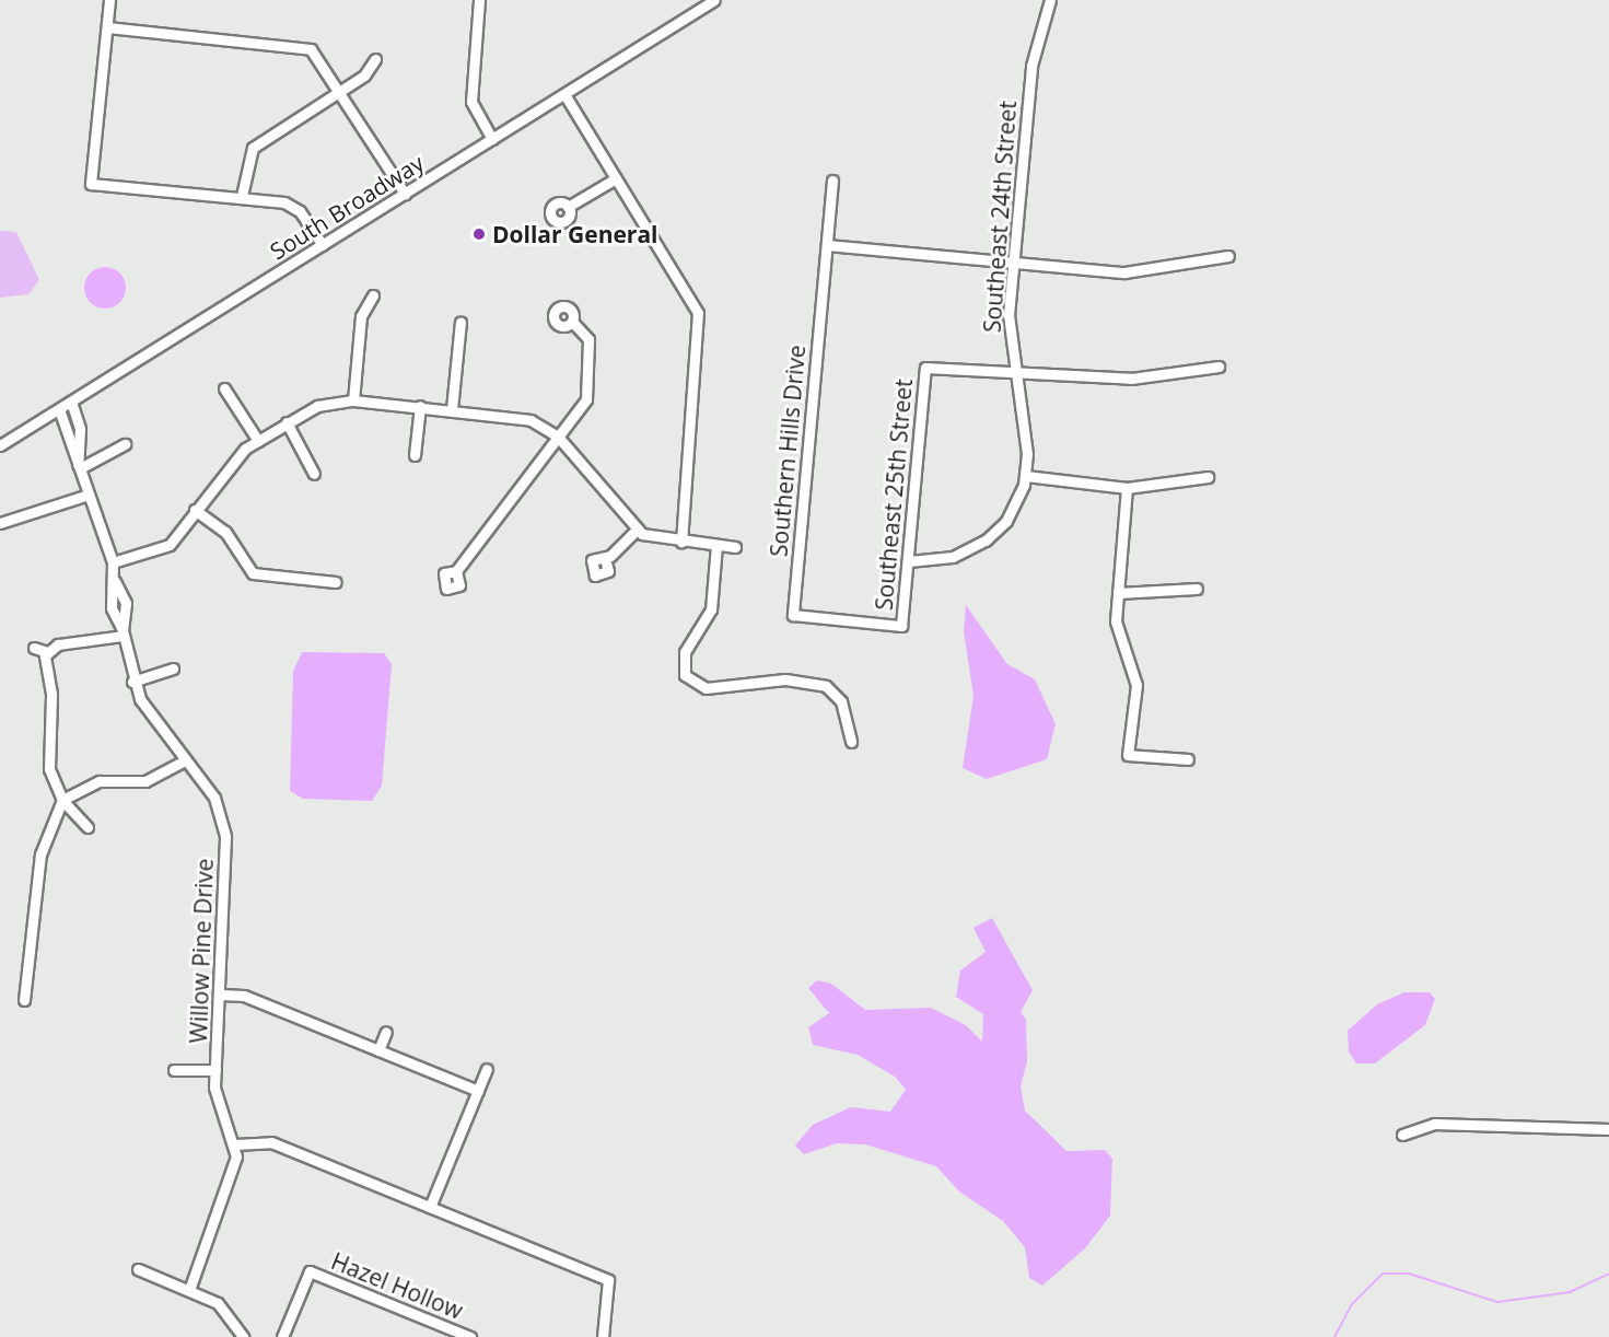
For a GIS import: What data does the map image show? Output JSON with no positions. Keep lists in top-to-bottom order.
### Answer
{
  "streets": {
    "street": [
      "South Broadway",
      "Southeast 24th Street",
      "Southern Hills Drive",
      "Southeast 25th Street",
      "Willow Pine Drive",
      "Hazel Hollow"
    ]
  },
  "crossings": [
    ["South Broadway", "Willow Pine Drive"],
    ["Southeast 24th Street", "Southeast 25th Street"],
    ["Southern Hills Drive", "Southeast 25th Street"]
  ],
  "places": ["Dollar General"]
}
